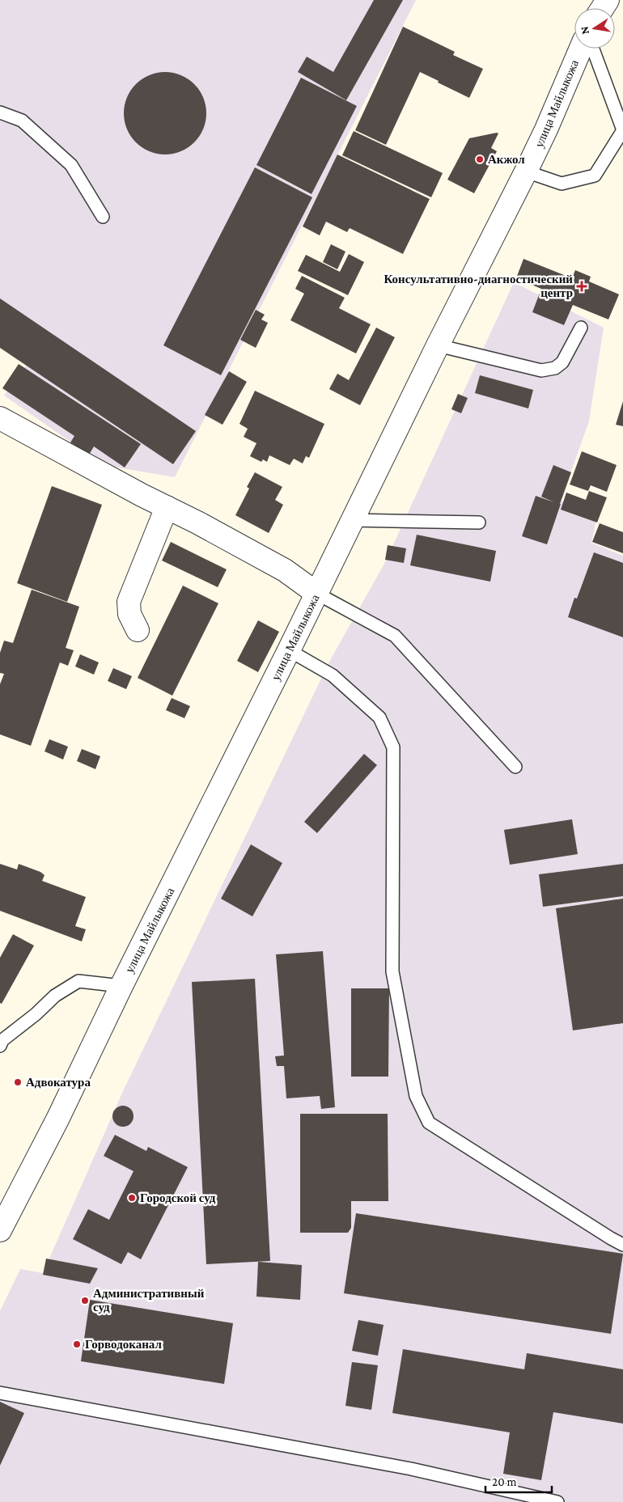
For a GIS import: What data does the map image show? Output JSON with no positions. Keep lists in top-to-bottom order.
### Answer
{
  "streets": {
    "street": ["улица Майлыкожа"]
  },
  "places": {
    "other": [
      "Акжол",
      "Адвокатура",
      "Городской суд",
      "Административный суд",
      "Горводоканал"
    ],
    "health": ["Консультативно-диагностический центр"]
  },
  "scale_bar": "20 m",
  "north": "left"
}
